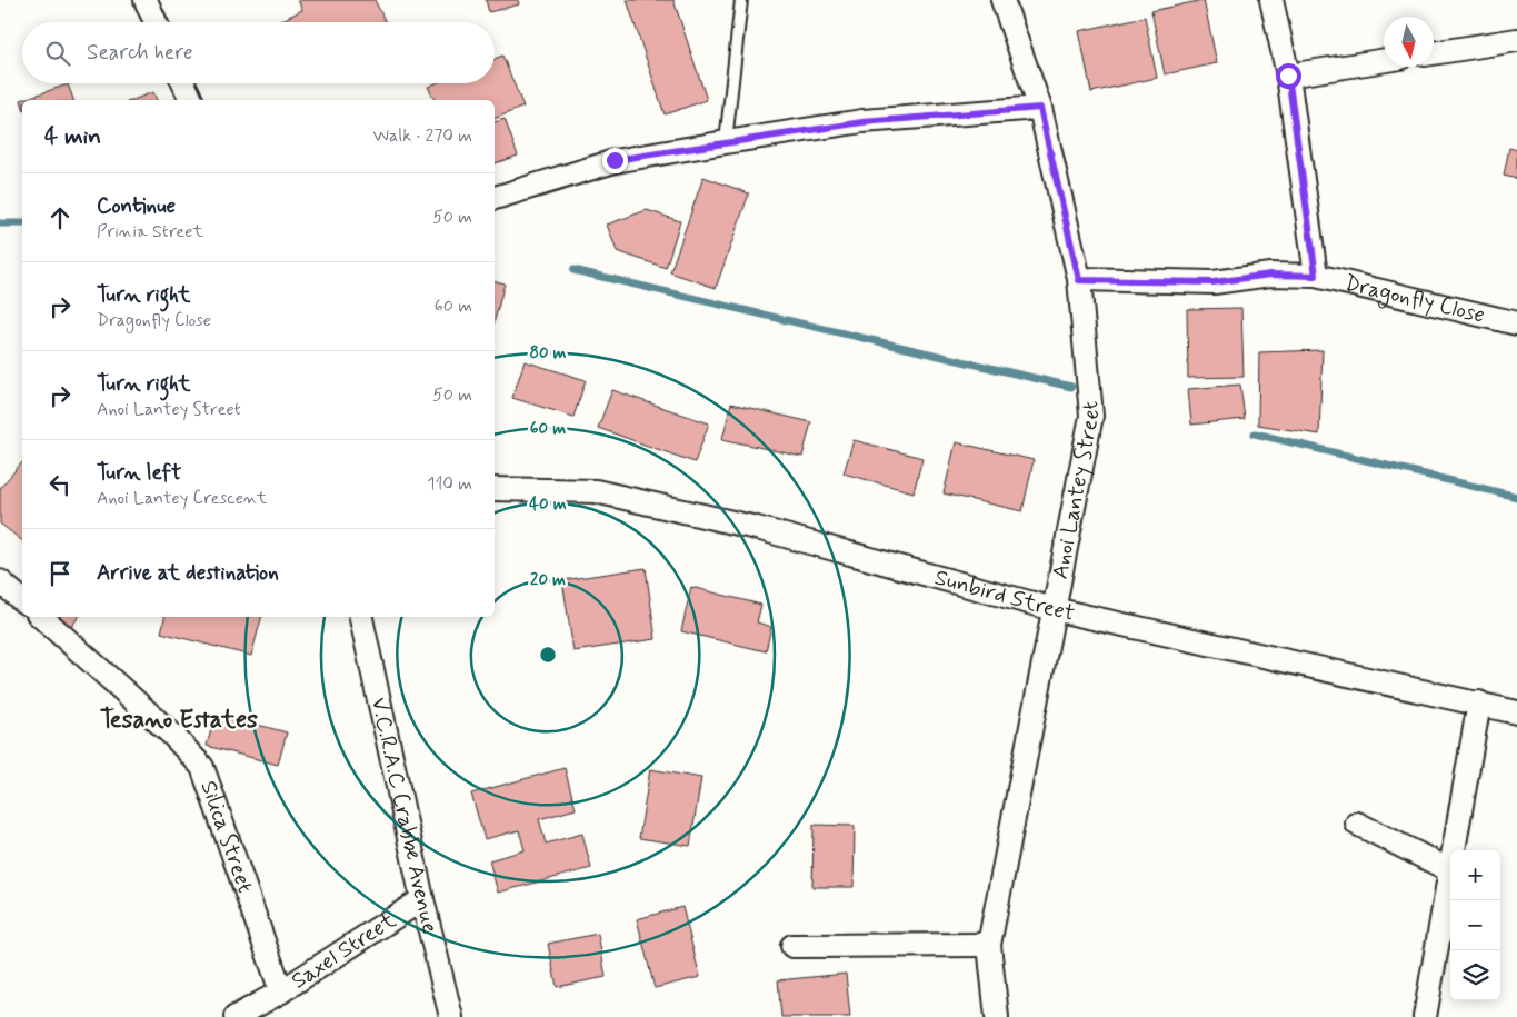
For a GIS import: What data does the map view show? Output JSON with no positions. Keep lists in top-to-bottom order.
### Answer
{
  "streets": {
    "street": [
      "Dragonfly Close",
      "Anoi Lantey Street",
      "Sunbird Street",
      "V.C.R.A.C Crabbe Avenue",
      "Silica Street",
      "Saxel Street"
    ]
  },
  "crossings": [
    ["Dragonfly Close", "Anoi Lantey Street"],
    ["Anoi Lantey Street", "Sunbird Street"],
    ["V.C.R.A.C Crabbe Avenue", "Saxel Street"],
    ["Silica Street", "Saxel Street"]
  ],
  "districts": ["Tesano Estates"],
  "north": "bottom",
  "page": {
    "search": "Search here",
    "heading": ["4 min", "Walk · 270 m"],
    "list": [
      ["Continue", "Prinia Street", "50 m"],
      ["Turn right", "Dragonfly Close", "60 m"],
      ["Turn right", "Anoi Lantey Street", "50 m"],
      ["Turn left", "Anoi Lantey Crescent", "110 m"],
      "Arrive at destination"
    ],
    "map_buttons": ["+", "−"]
  },
  "rings": [
    "80 m",
    "60 m",
    "40 m",
    "20 m"
  ]
}
